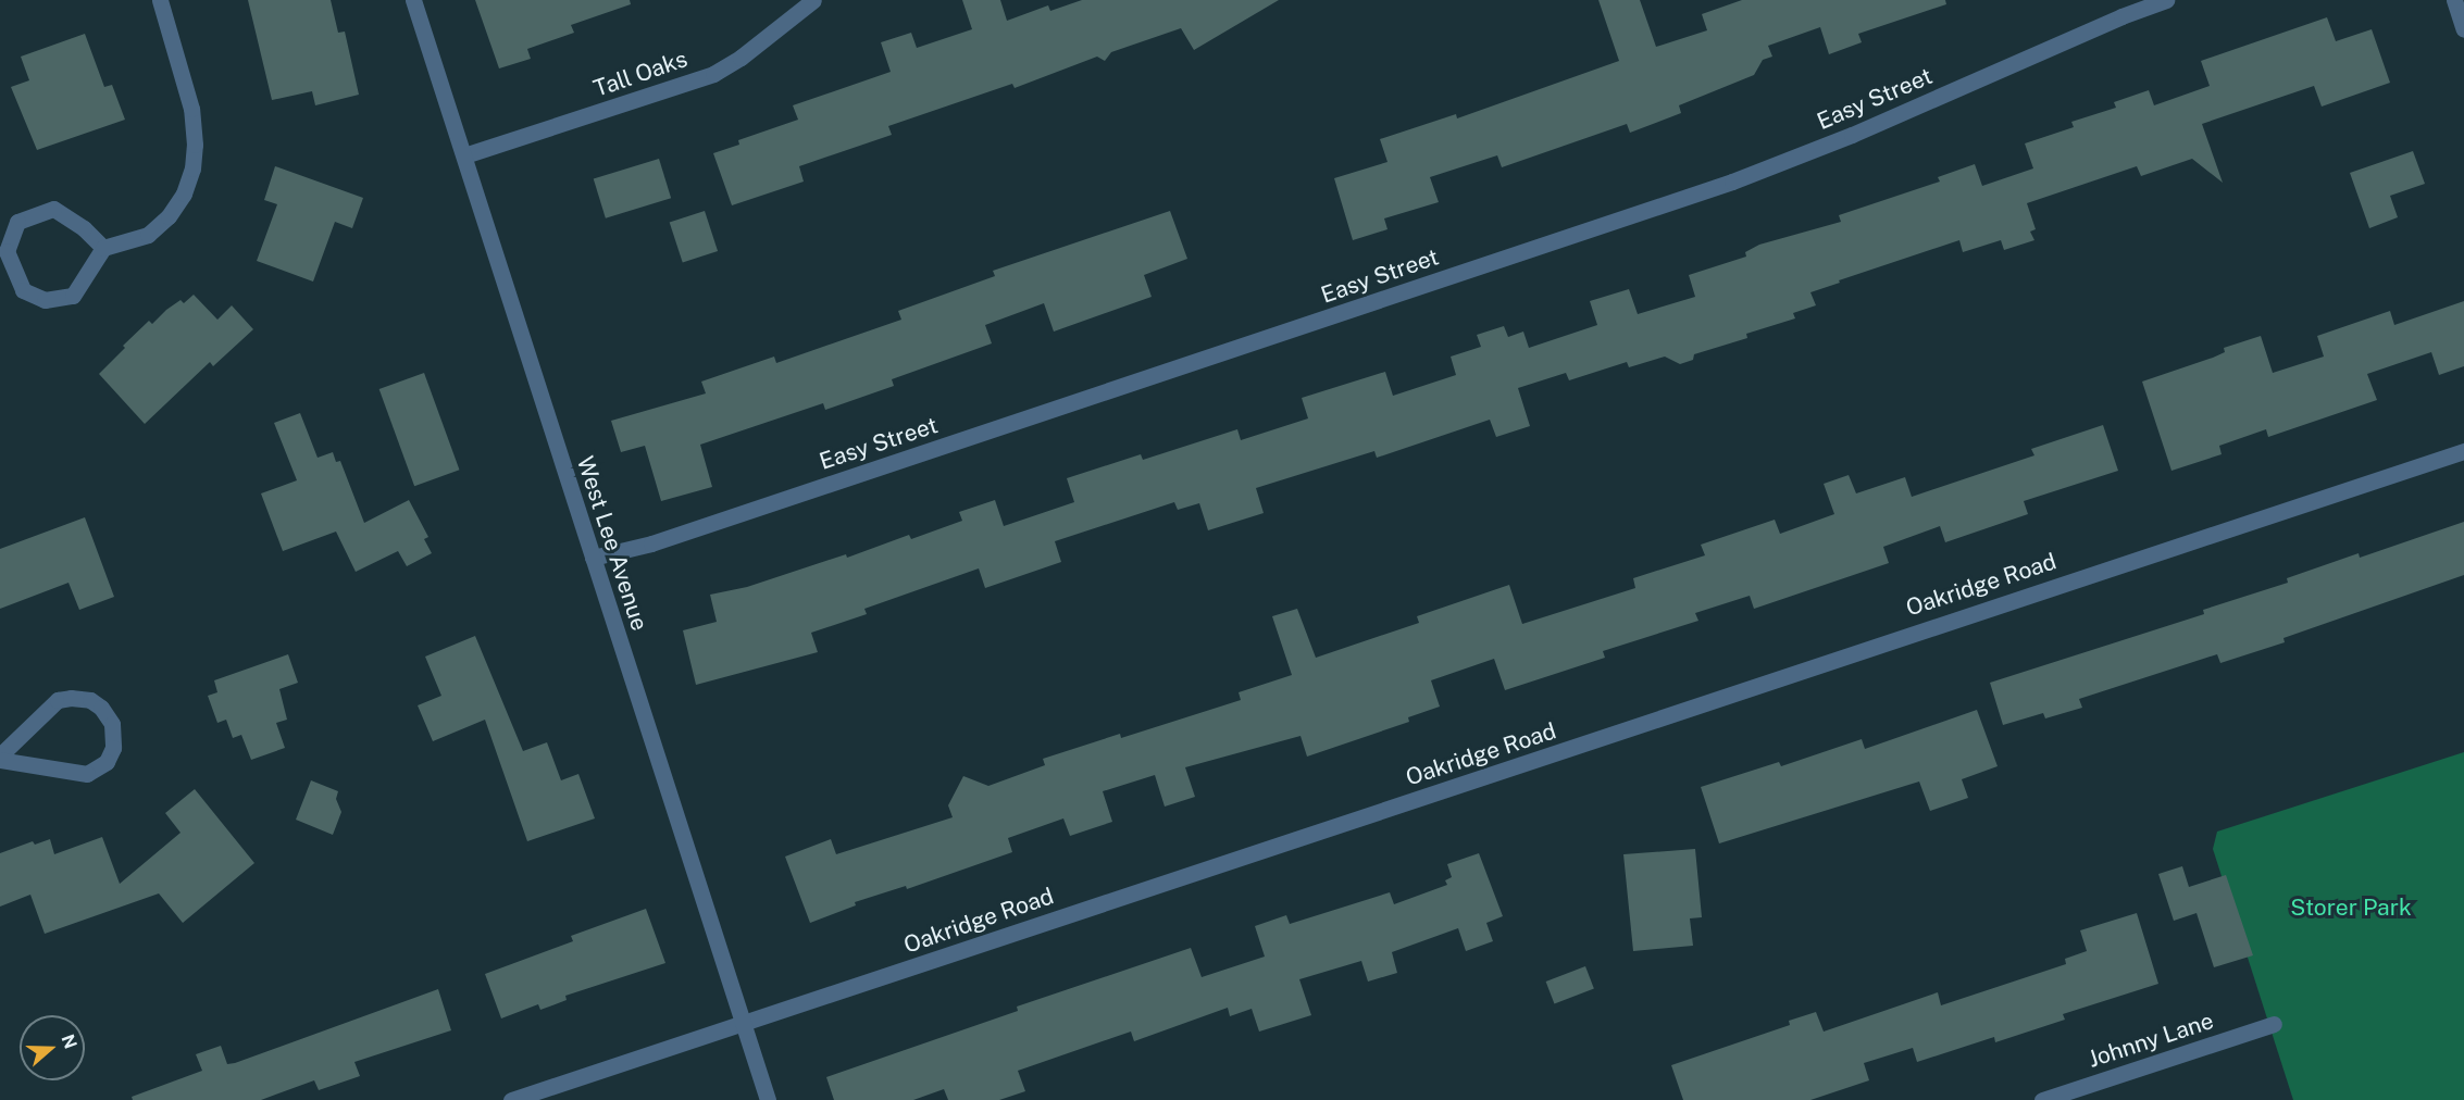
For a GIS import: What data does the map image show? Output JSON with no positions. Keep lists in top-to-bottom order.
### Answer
{
  "streets": {
    "street": [
      "Tall Oaks",
      "Easy Street",
      "West Lee Avenue",
      "Oakridge Road",
      "Johnny Lane"
    ]
  },
  "crossings": [
    ["Tall Oaks", "West Lee Avenue"],
    ["Easy Street", "West Lee Avenue"],
    ["West Lee Avenue", "Oakridge Road"]
  ],
  "parks": ["Storer Park"],
  "north": "right"
}
